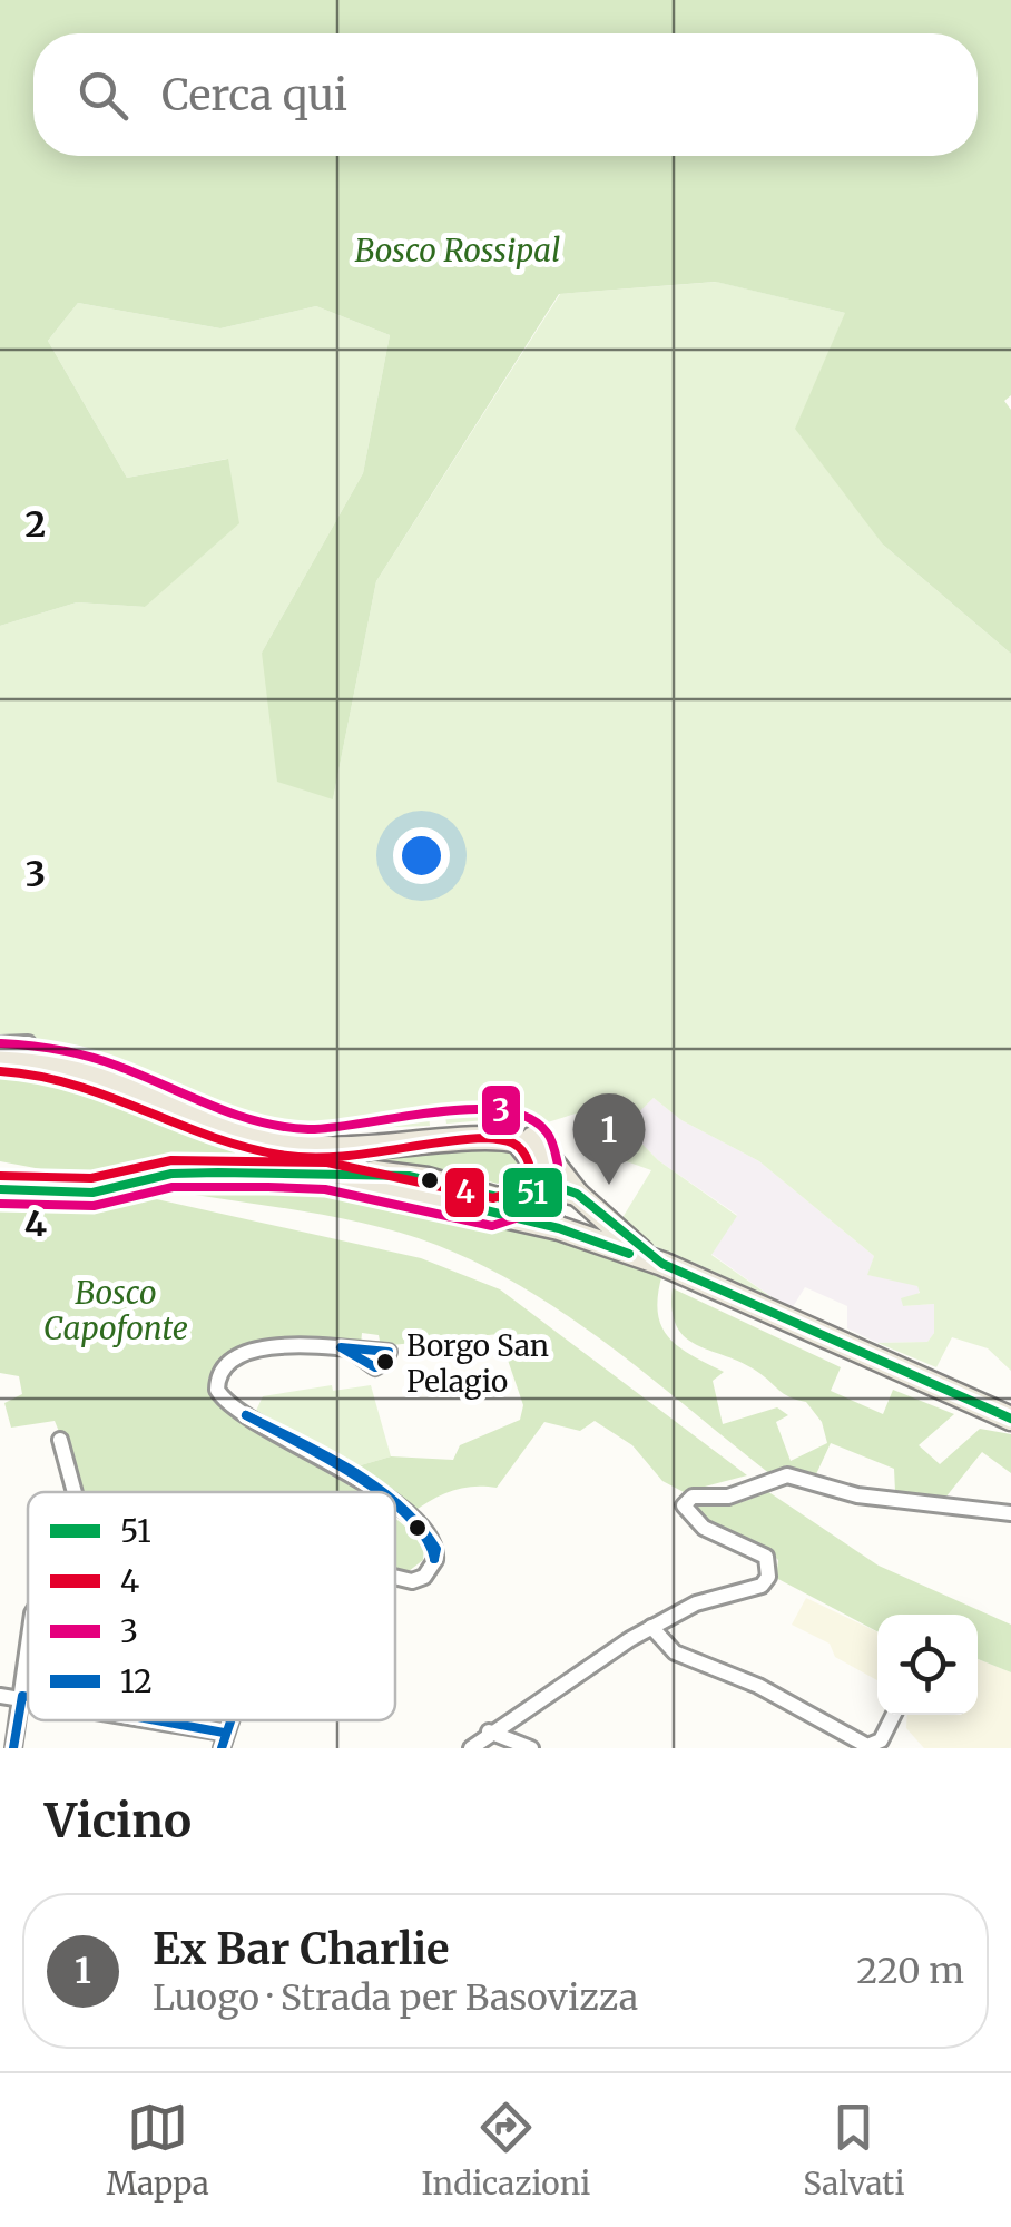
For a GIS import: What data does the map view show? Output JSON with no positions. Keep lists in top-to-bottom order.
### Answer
{
  "parks": ["Bosco Rossipal", "Bosco Capofonte"],
  "places": ["Borgo San Pelagio"],
  "lines": [
    "transit line 3",
    "transit line 4",
    "transit line 51",
    "transit line 12"
  ],
  "legend": [
    "51",
    "4",
    "3",
    "12"
  ],
  "page": {
    "search": "Cerca qui",
    "pins": "1",
    "heading": "Vicino",
    "list": [
      {
        "mark": "1",
        "name": "Ex Bar Charlie",
        "note": "Luogo · Strada per Basovizza",
        "value": "220 m"
      }
    ],
    "nav": ["Mappa", "Indicazioni", "Salvati"]
  },
  "grid": {
    "rows": ["2", "3", "4"]
  }
}
